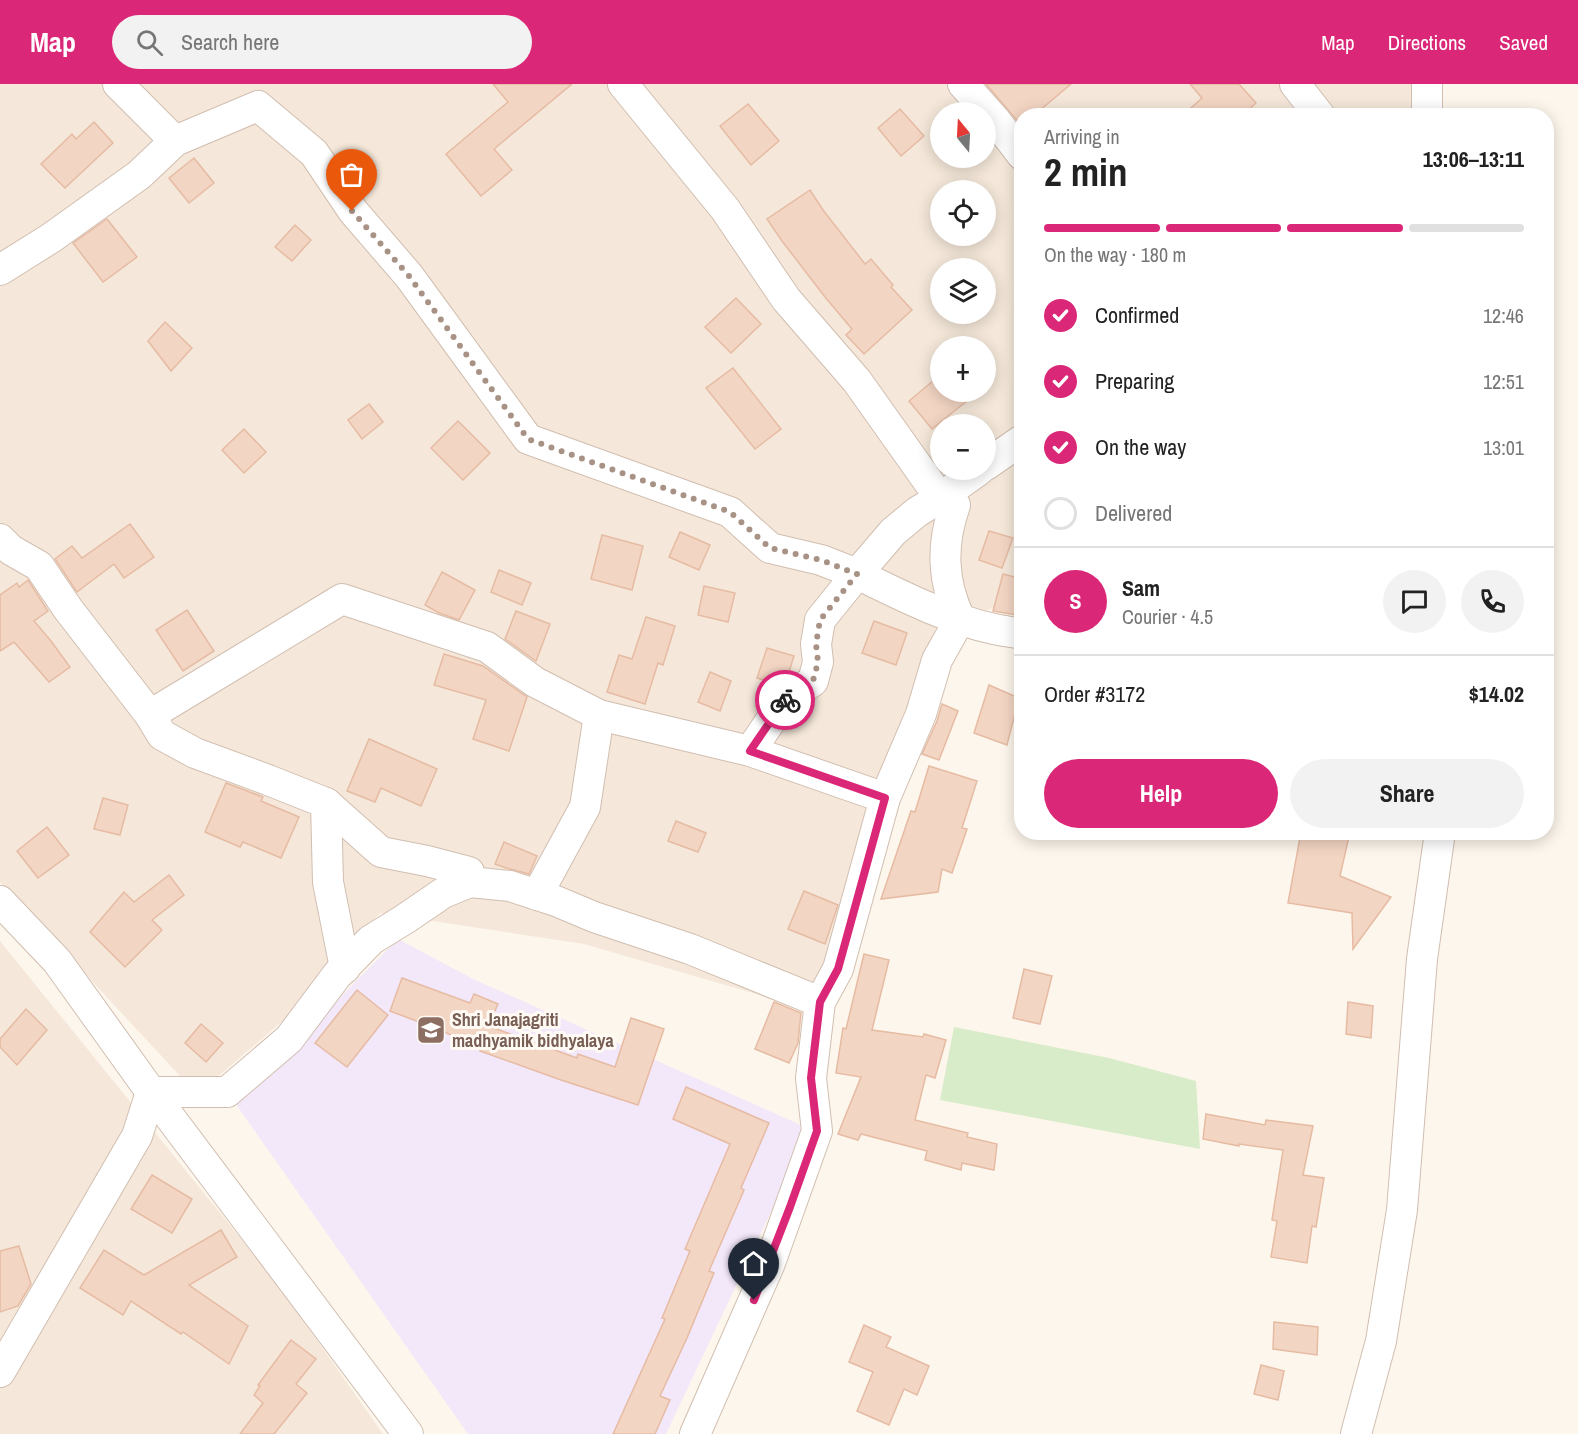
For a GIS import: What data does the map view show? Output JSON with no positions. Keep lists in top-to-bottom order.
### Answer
{
  "places": {
    "school or university": ["Shri Janajagriti madhyamik bidhyalaya"]
  },
  "north": "top",
  "page": {
    "header": "Map",
    "search": "Search here",
    "nav": ["Map", "Directions", "Saved"],
    "map_buttons": ["+", "−"],
    "heading": ["2 min", "Arriving in", "13:06–13:11"],
    "panel": [
      "Sam",
      "Courier · 4.5",
      "Order #3172",
      "$14.02"
    ],
    "bar": "On the way · 180 m",
    "list": [
      ["Confirmed", "12:46"],
      ["Preparing", "12:51"],
      ["On the way", "13:01"],
      "Delivered"
    ],
    "round": "S",
    "buttons": ["Help", "Share"]
  }
}
